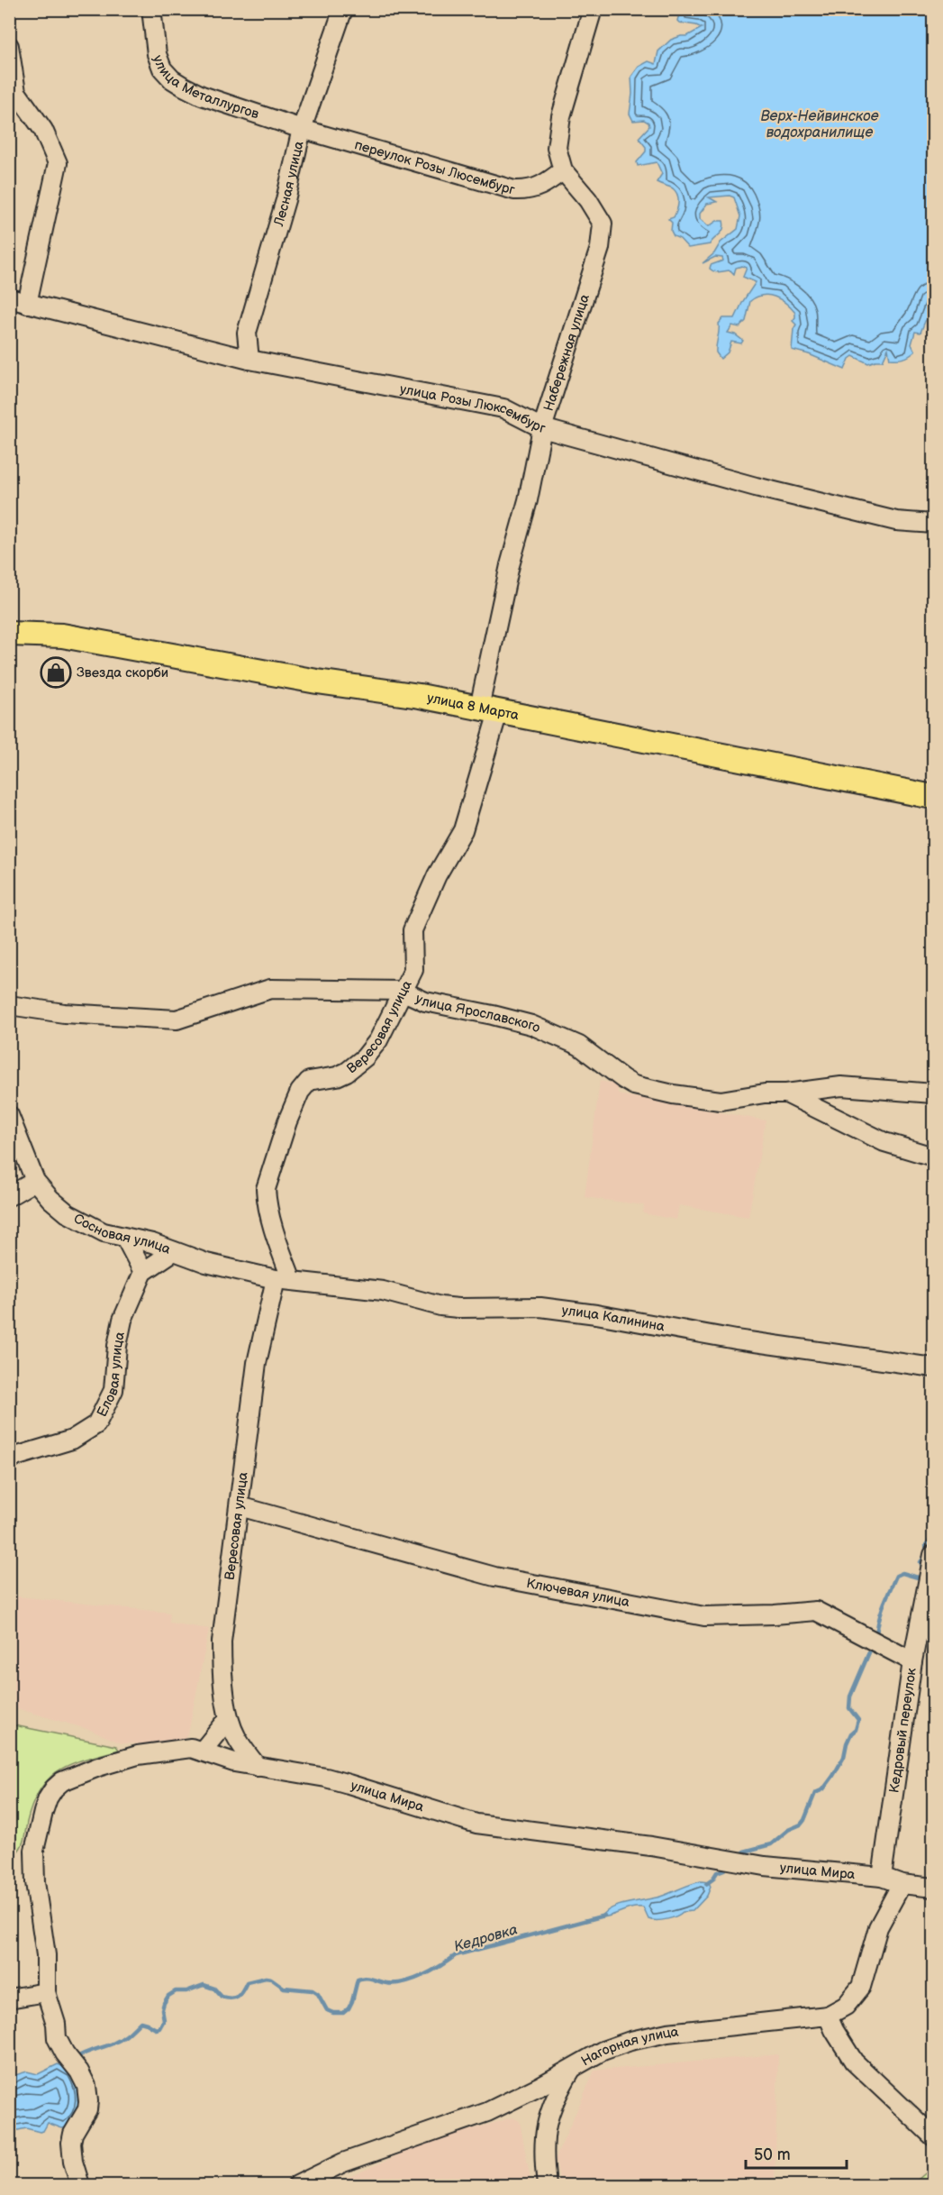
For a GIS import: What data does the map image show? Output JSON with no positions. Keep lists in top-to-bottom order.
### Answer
{
  "streets": {
    "main road": ["улица 8 Марта"],
    "street": [
      "улица Металлургов",
      "переулок Розы Люсембург",
      "Лесная улица",
      "Набережная улица",
      "улица Розы Люксембург",
      "улица Ярославского",
      "Вересовая улица",
      "Сосновая улица",
      "улица Калинина",
      "Еловая улица",
      "Ключевая улица",
      "Кедровый переулок",
      "улица Мира",
      "Нагорная улица"
    ]
  },
  "crossings": [
    ["улица Металлургов", "переулок Розы Люсембург"],
    ["улица Металлургов", "Лесная улица"],
    ["переулок Розы Люсембург", "Лесная улица"],
    ["переулок Розы Люсембург", "Набережная улица"],
    ["Лесная улица", "улица Розы Люксембург"],
    ["Набережная улица", "улица Розы Люксембург"],
    ["Набережная улица", "улица 8 Марта"],
    ["Набережная улица", "Вересовая улица"],
    ["улица 8 Марта", "Вересовая улица"],
    ["улица Ярославского", "Вересовая улица"],
    ["Вересовая улица", "Сосновая улица"],
    ["Вересовая улица", "улица Калинина"],
    ["Вересовая улица", "Ключевая улица"],
    ["Вересовая улица", "улица Мира"],
    ["Сосновая улица", "улица Калинина"],
    ["Ключевая улица", "Кедровый переулок"],
    ["Кедровый переулок", "улица Мира"]
  ],
  "water": ["Верх-Нейвинское водохранилище", "Кедровка"],
  "places": {
    "shop": ["Звезда скорби"]
  },
  "scale_bar": "50 m"
}
